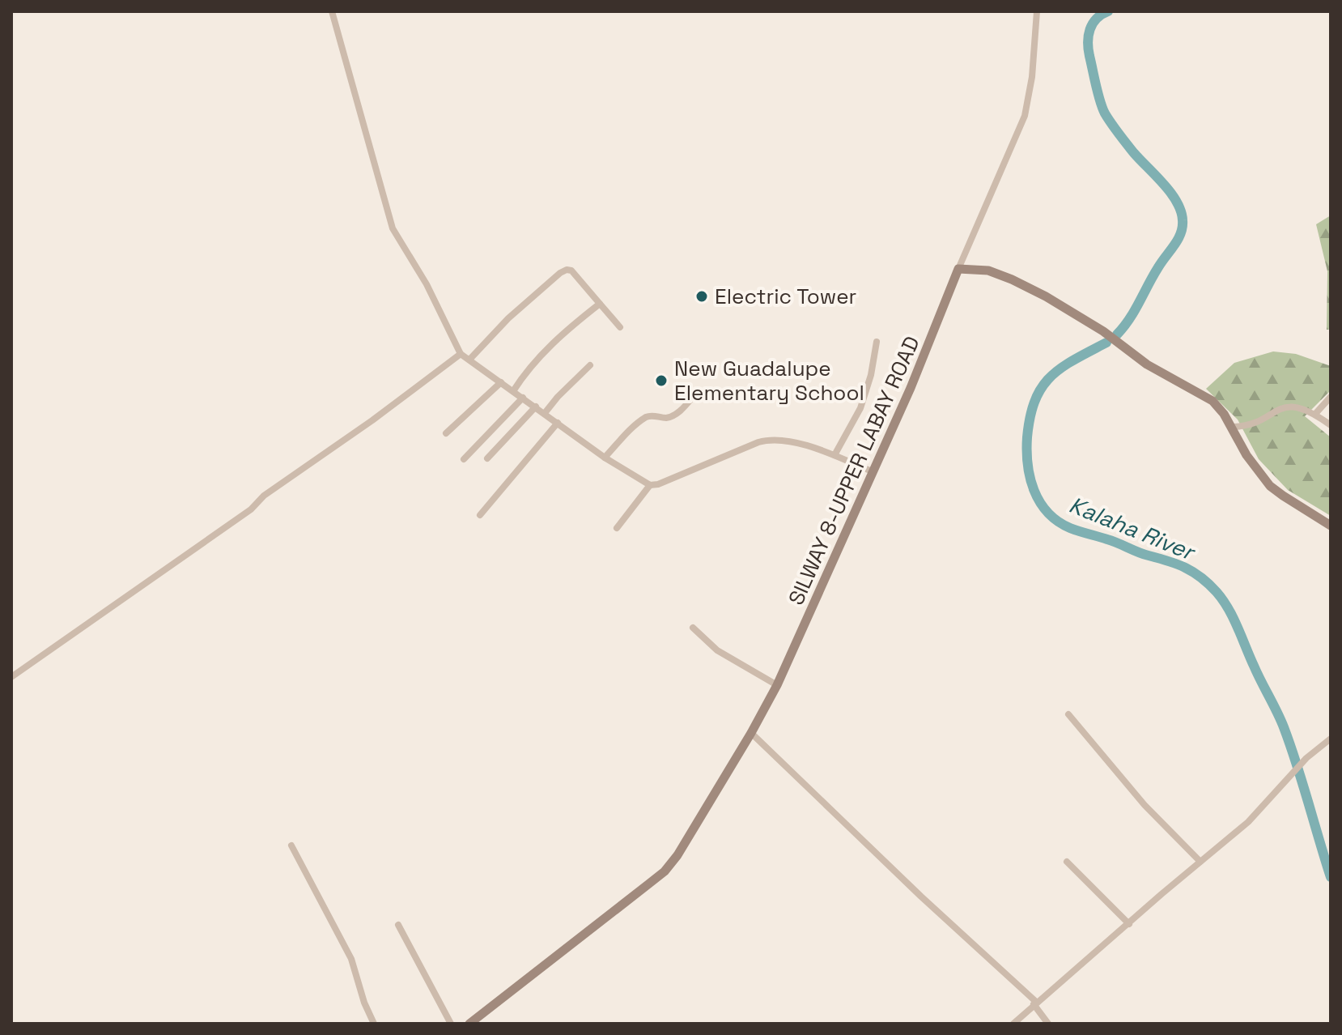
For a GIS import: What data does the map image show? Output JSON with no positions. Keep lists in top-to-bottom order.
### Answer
{
  "streets": {
    "main road": ["SILWAY 8-UPPER LABAY ROAD"]
  },
  "water": ["Kalaha River"],
  "places": ["Electric Tower", "New Guadalupe Elementary School"]
}
